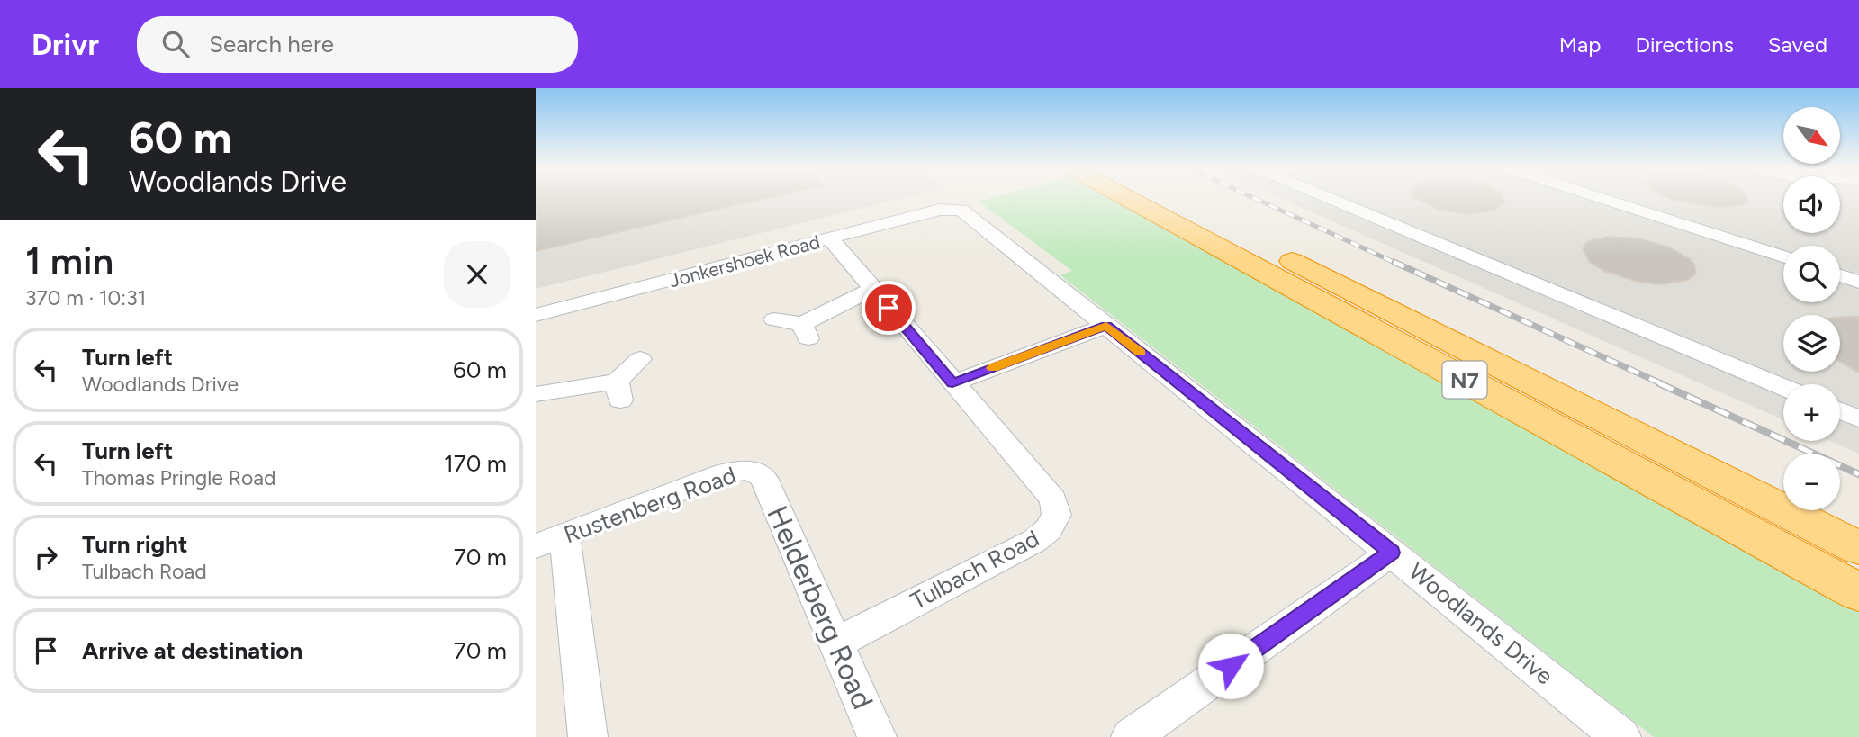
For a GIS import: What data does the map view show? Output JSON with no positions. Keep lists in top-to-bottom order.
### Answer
{
  "streets": {
    "highway": ["N7"],
    "street": [
      "Jonkershoek Road",
      "Rustenberg Road",
      "Tulbach Road",
      "Helderberg Road",
      "Woodlands Drive"
    ]
  },
  "crossings": [
    ["Jonkershoek Road", "Tulbach Road"],
    ["Jonkershoek Road", "Woodlands Drive"],
    ["Rustenberg Road", "Helderberg Road"],
    ["Tulbach Road", "Helderberg Road"]
  ],
  "north": "bottom right",
  "page": {
    "header": "Drivr",
    "search": "Search here",
    "nav": ["Map", "Directions", "Saved"],
    "turn": ["60 m", "Woodlands Drive"],
    "map_buttons": ["+", "−"],
    "heading": ["1 min", "370 m · 10:31"],
    "list": [
      {
        "name": "Turn left",
        "note": "Woodlands Drive",
        "value": "60 m"
      },
      {
        "name": "Turn left",
        "note": "Thomas Pringle Road",
        "value": "170 m"
      },
      {
        "name": "Turn right",
        "note": "Tulbach Road",
        "value": "70 m"
      },
      {
        "name": "Arrive at destination",
        "value": "70 m"
      }
    ]
  }
}
